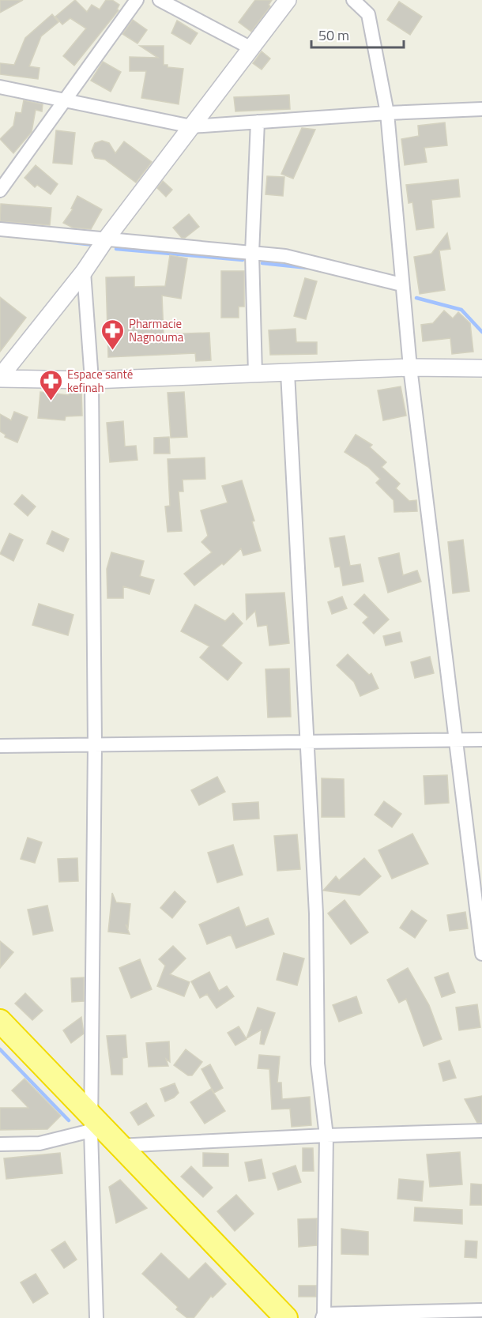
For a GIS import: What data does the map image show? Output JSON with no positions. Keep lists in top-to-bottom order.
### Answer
{
  "places": {
    "pharmacy": ["Pharmacie Nagnouma", "Espace santé kefinah"]
  },
  "scale_bar": "50 m"
}
